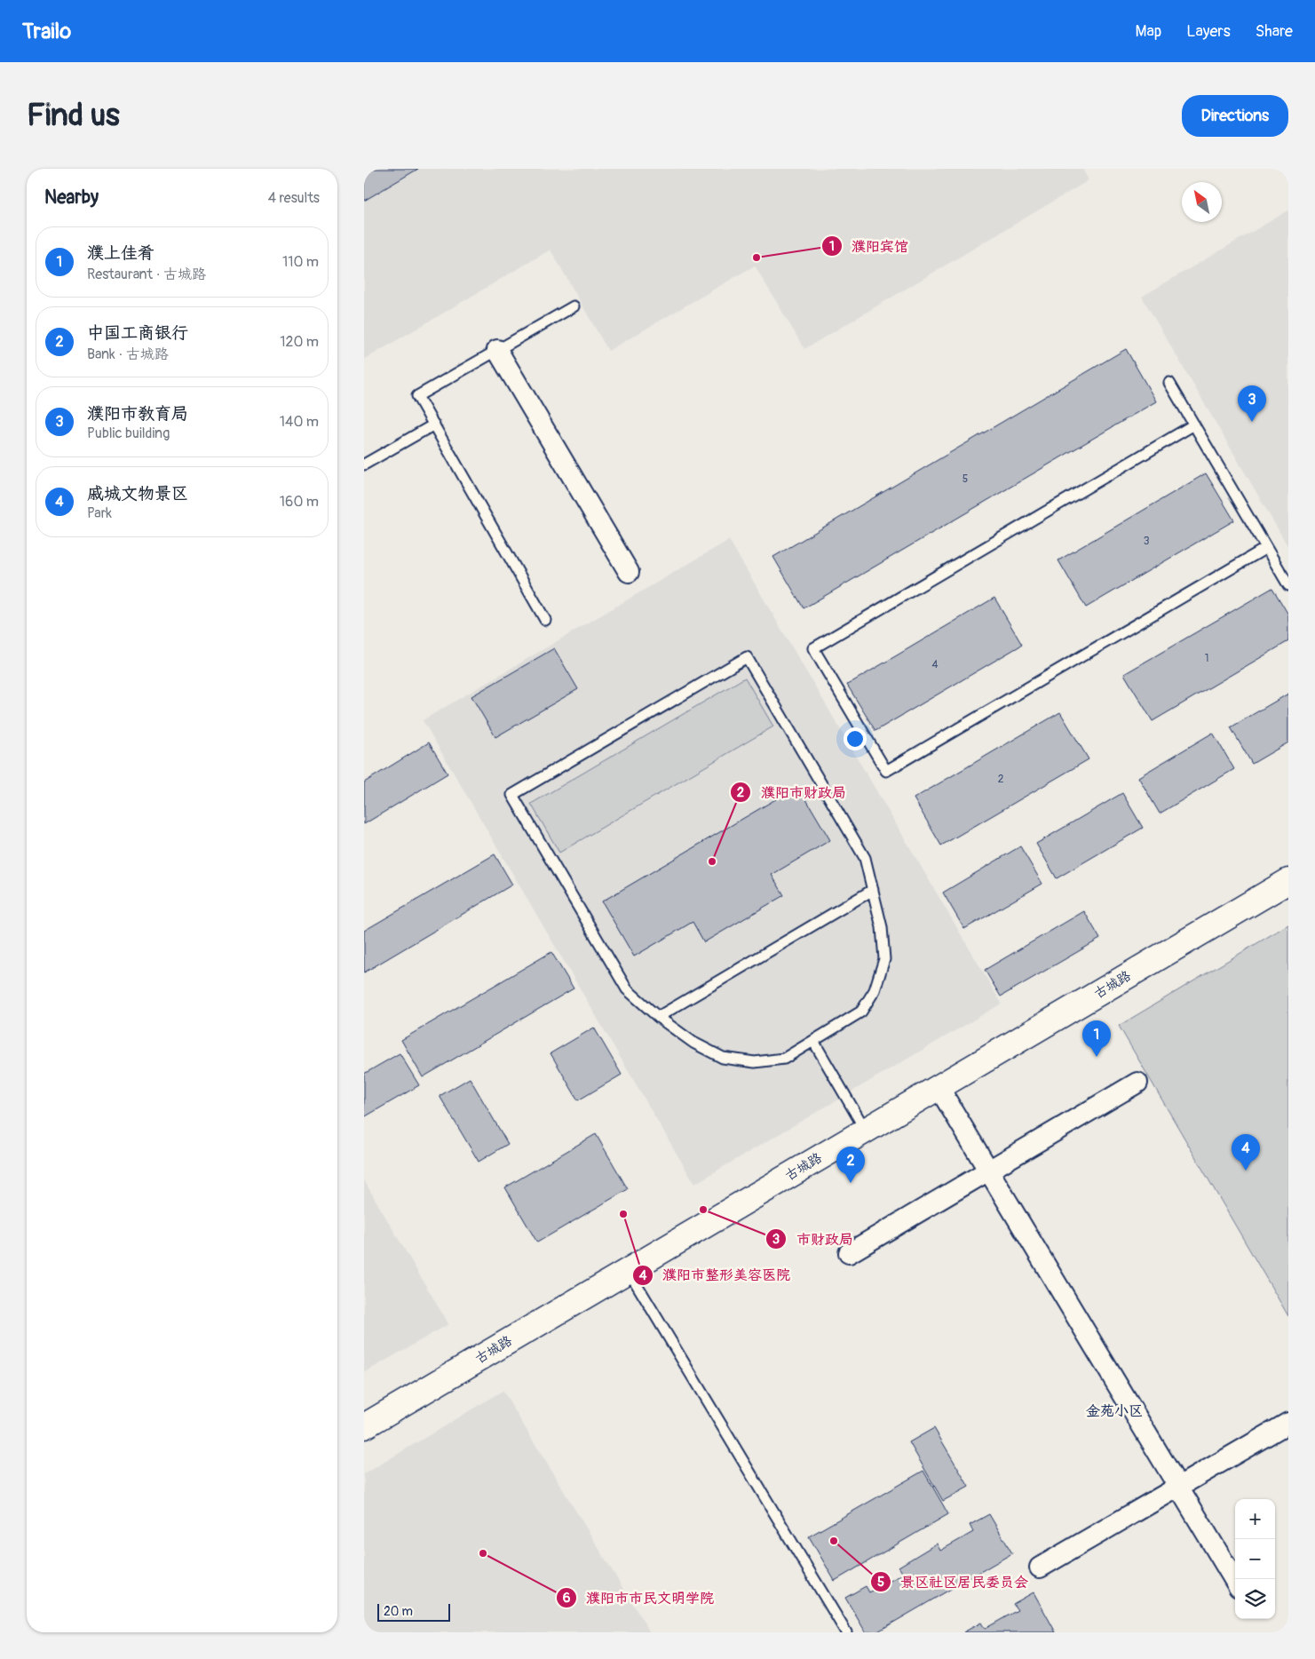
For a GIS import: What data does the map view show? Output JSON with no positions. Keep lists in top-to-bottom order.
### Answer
{
  "streets": {
    "street": ["古城路"]
  },
  "districts": ["金苑小区"],
  "places": [
    "濮阳宾馆",
    "濮阳市财政局",
    "市财政局",
    "濮阳市整形美容医院",
    "景区社区居民委员会",
    "濮阳市市民文明学院"
  ],
  "house_numbers": [
    "5",
    "3",
    "1",
    "4",
    "2"
  ],
  "scale_bar": "20 m",
  "north": "top left",
  "page": {
    "header": "Trailo",
    "nav": ["Map", "Layers", "Share"],
    "buttons": "Directions",
    "title": "Find us",
    "heading": ["Nearby", "4 results"],
    "list": [
      {
        "mark": "1",
        "name": "濮上佳肴",
        "note": "Restaurant · 古城路",
        "value": "110 m"
      },
      {
        "mark": "2",
        "name": "中国工商银行",
        "note": "Bank · 古城路",
        "value": "120 m"
      },
      {
        "mark": "3",
        "name": "濮阳市教育局",
        "note": "Public building",
        "value": "140 m"
      },
      {
        "mark": "4",
        "name": "戚城文物景区",
        "note": "Park",
        "value": "160 m"
      }
    ],
    "pins": [
      "3",
      "1",
      "4",
      "2"
    ],
    "map_buttons": ["+", "−"],
    "scale": "20 m"
  }
}
